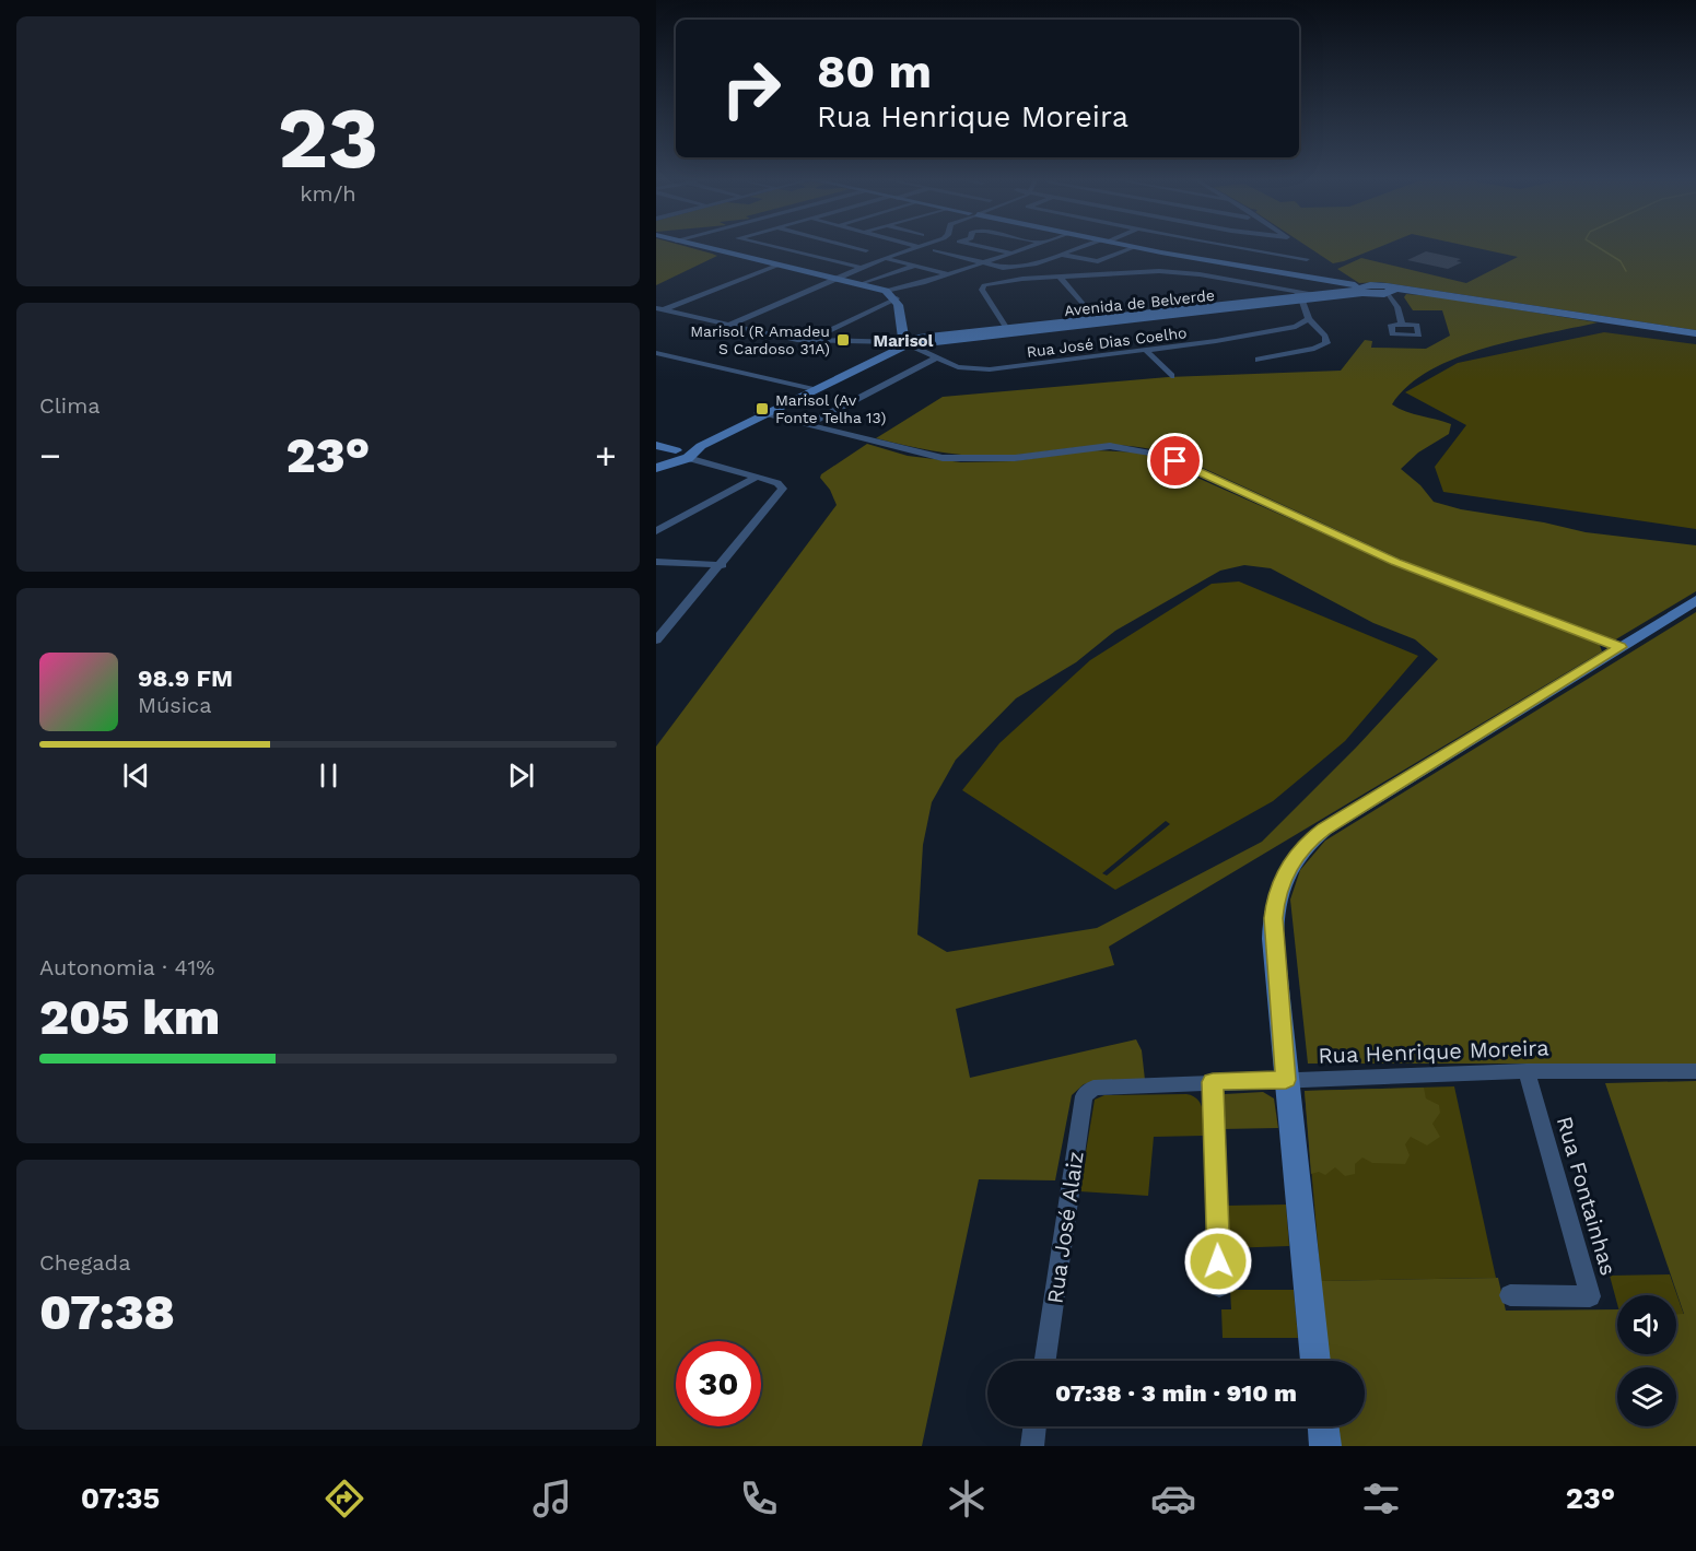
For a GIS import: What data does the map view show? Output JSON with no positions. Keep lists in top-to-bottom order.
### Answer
{
  "streets": {
    "street": [
      "Avenida de Belverde",
      "Rua José Dias Coelho",
      "Rua Henrique Moreira",
      "Rua Fontainhas",
      "Rua José Alaiz"
    ]
  },
  "crossings": [
    ["Avenida de Belverde", "Rua José Dias Coelho"],
    ["Rua Henrique Moreira", "Rua Fontainhas"],
    ["Rua Henrique Moreira", "Rua José Alaiz"]
  ],
  "districts": ["Marisol"],
  "places": {
    "transit": ["Marisol (R Amadeu S Cardoso 31A)", "Marisol (Av Fonte Telha 13)"]
  },
  "page": {
    "tile": [
      ["23", "km/h"],
      "Clima",
      ["Autonomia · 41%", "205 km"],
      ["Chegada", "07:38"]
    ],
    "turn": ["80 m", "Rua Henrique Moreira"],
    "heat": ["−", "23°", "+"],
    "song": ["98.9 FM", "Música"],
    "limit": "30",
    "trip": "07:38 · 3 min · 910 m",
    "tabs": ["07:35", "23°"]
  }
}
